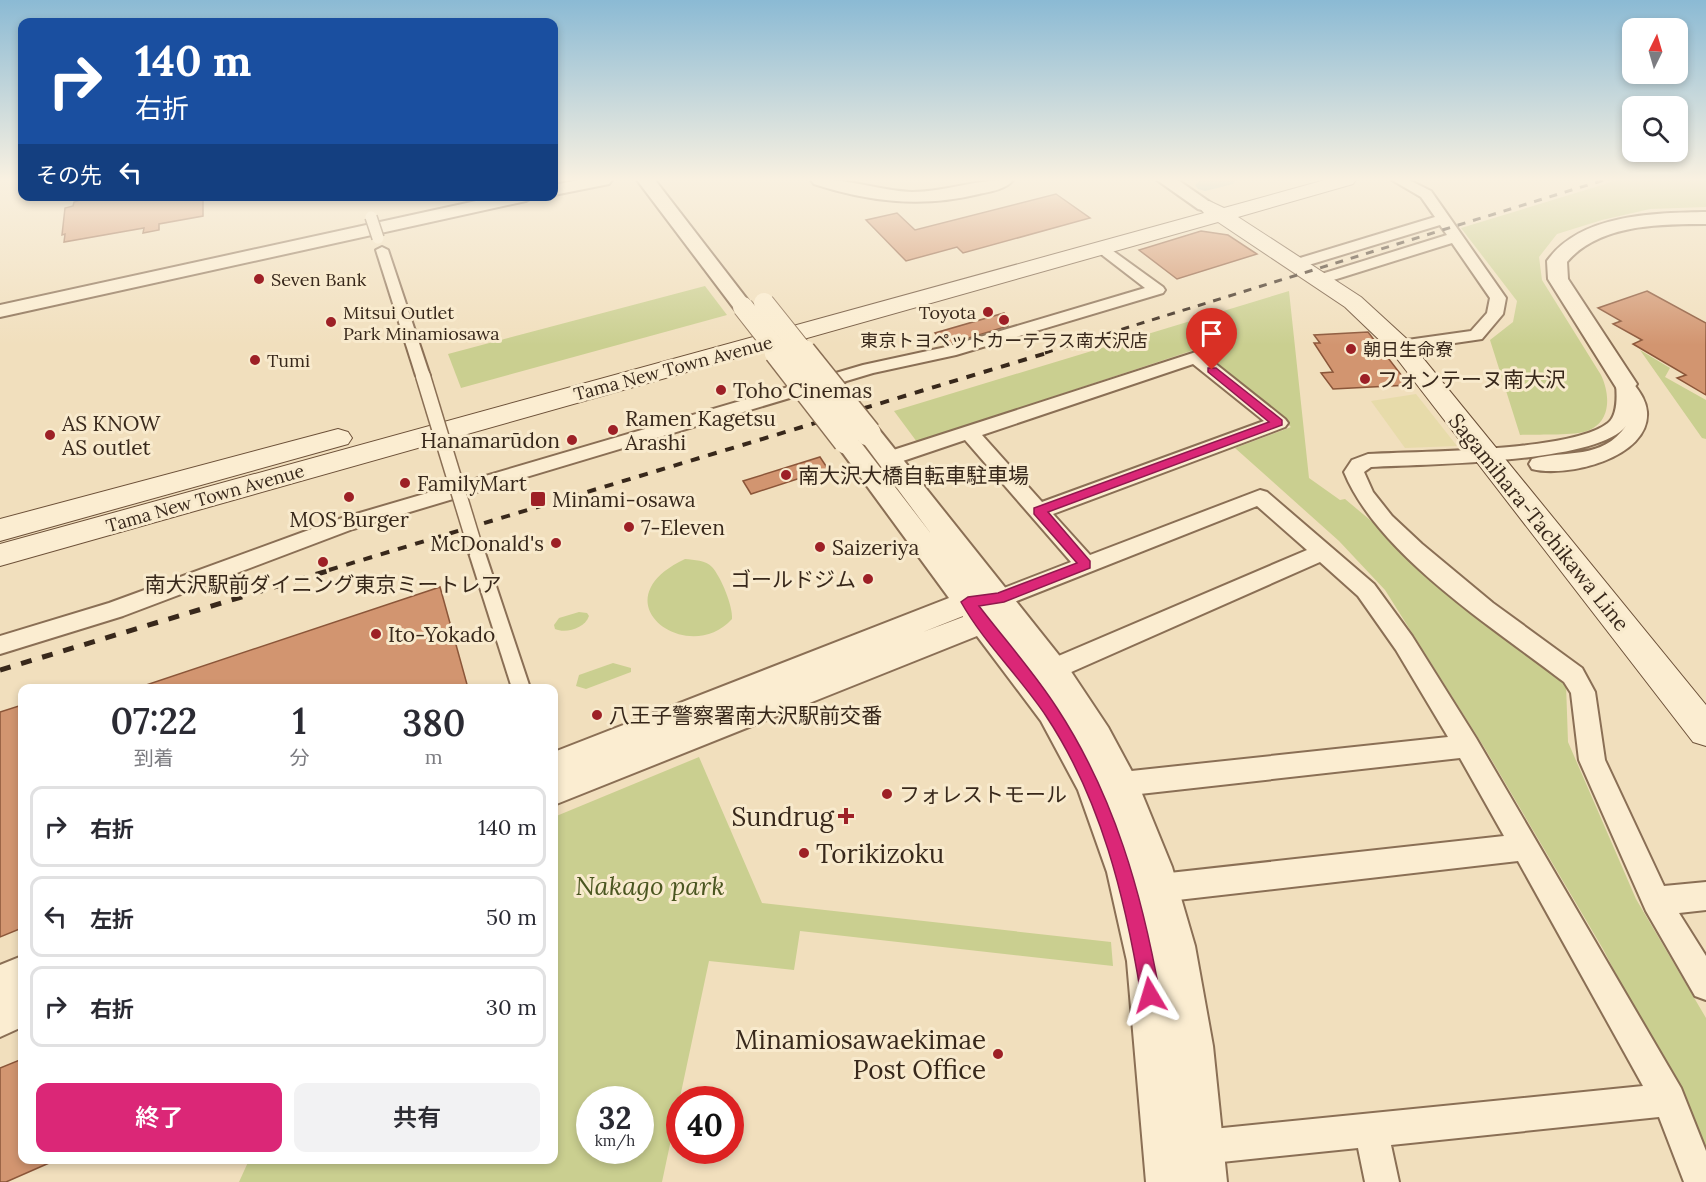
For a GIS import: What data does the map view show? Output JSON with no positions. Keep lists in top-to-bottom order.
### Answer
{
  "streets": {
    "main road": ["Tama New Town Avenue", "Sagamihara-Tachikawa Line"]
  },
  "parks": ["Nakago park"],
  "places": {
    "other": [
      "Seven Bank",
      "Toyota",
      "東京トヨペットカーテラス南大沢店",
      "Mitsui Outlet Park Minamiosawa",
      "朝日生命寮",
      "Tumi",
      "フォンテーヌ南大沢",
      "Toho Cinemas",
      "Ramen Kagetsu Arashi",
      "AS KNOW AS outlet",
      "Hanamarūdon",
      "南大沢大橋自転車駐車場",
      "FamilyMart",
      "MOS Burger",
      "7-Eleven",
      "McDonald's",
      "Saizeriya",
      "南大沢駅前ダイニング東京ミートレア",
      "ゴールドジム",
      "Ito-Yokado",
      "八王子警察署南大沢駅前交番",
      "フォレストモール",
      "Torikizoku",
      "Minamiosawaekimae Post Office"
    ],
    "transit": ["Minami-osawa"],
    "health": ["Sundrug"]
  },
  "north": "top",
  "page": {
    "turn": ["140 m", "右折"],
    "then": "その先",
    "eta": [
      "07:22",
      "到着",
      "1",
      "分",
      "380",
      "m"
    ],
    "list": [
      {
        "name": "右折",
        "value": "140 m"
      },
      {
        "name": "左折",
        "value": "50 m"
      },
      {
        "name": "右折",
        "value": "30 m"
      }
    ],
    "buttons": ["終了", "共有"],
    "speed": "32 km/h",
    "limit": "40"
  }
}
